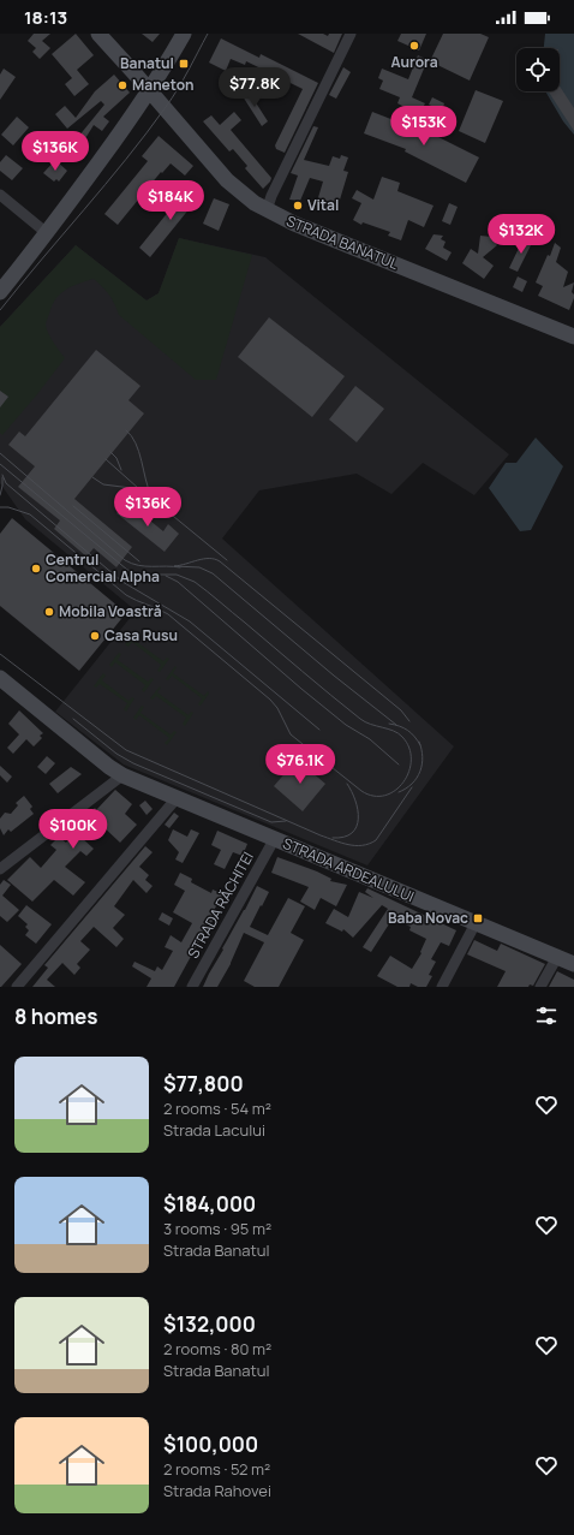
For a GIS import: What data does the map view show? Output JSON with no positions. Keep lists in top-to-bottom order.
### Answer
{
  "streets": {
    "street": ["STRADA BANATUL", "STRADA ARDEALULUI", "STRADA RĂCHITEI"]
  },
  "crossings": [
    ["STRADA ARDEALULUI", "STRADA RĂCHITEI"]
  ],
  "places": {
    "other": [
      "Aurora",
      "Maneton",
      "Vital",
      "Centrul Comercial Alpha",
      "Mobila Voastră",
      "Casa Rusu"
    ],
    "transit": ["Banatul", "Baba Novac"]
  },
  "page": {
    "status": "18:13",
    "price": [
      "$77.8K",
      "$153K",
      "$136K",
      "$184K",
      "$132K",
      "$136K",
      "$76.1K",
      "$100K"
    ],
    "heading": "8 homes",
    "list": [
      {
        "name": "$77,800",
        "note": "2 rooms · 54 m² · Strada Lacului"
      },
      {
        "name": "$184,000",
        "note": "3 rooms · 95 m² · Strada Banatul"
      },
      {
        "name": "$132,000",
        "note": "2 rooms · 80 m² · Strada Banatul"
      },
      {
        "name": "$100,000",
        "note": "2 rooms · 52 m² · Strada Rahovei"
      }
    ]
  }
}
